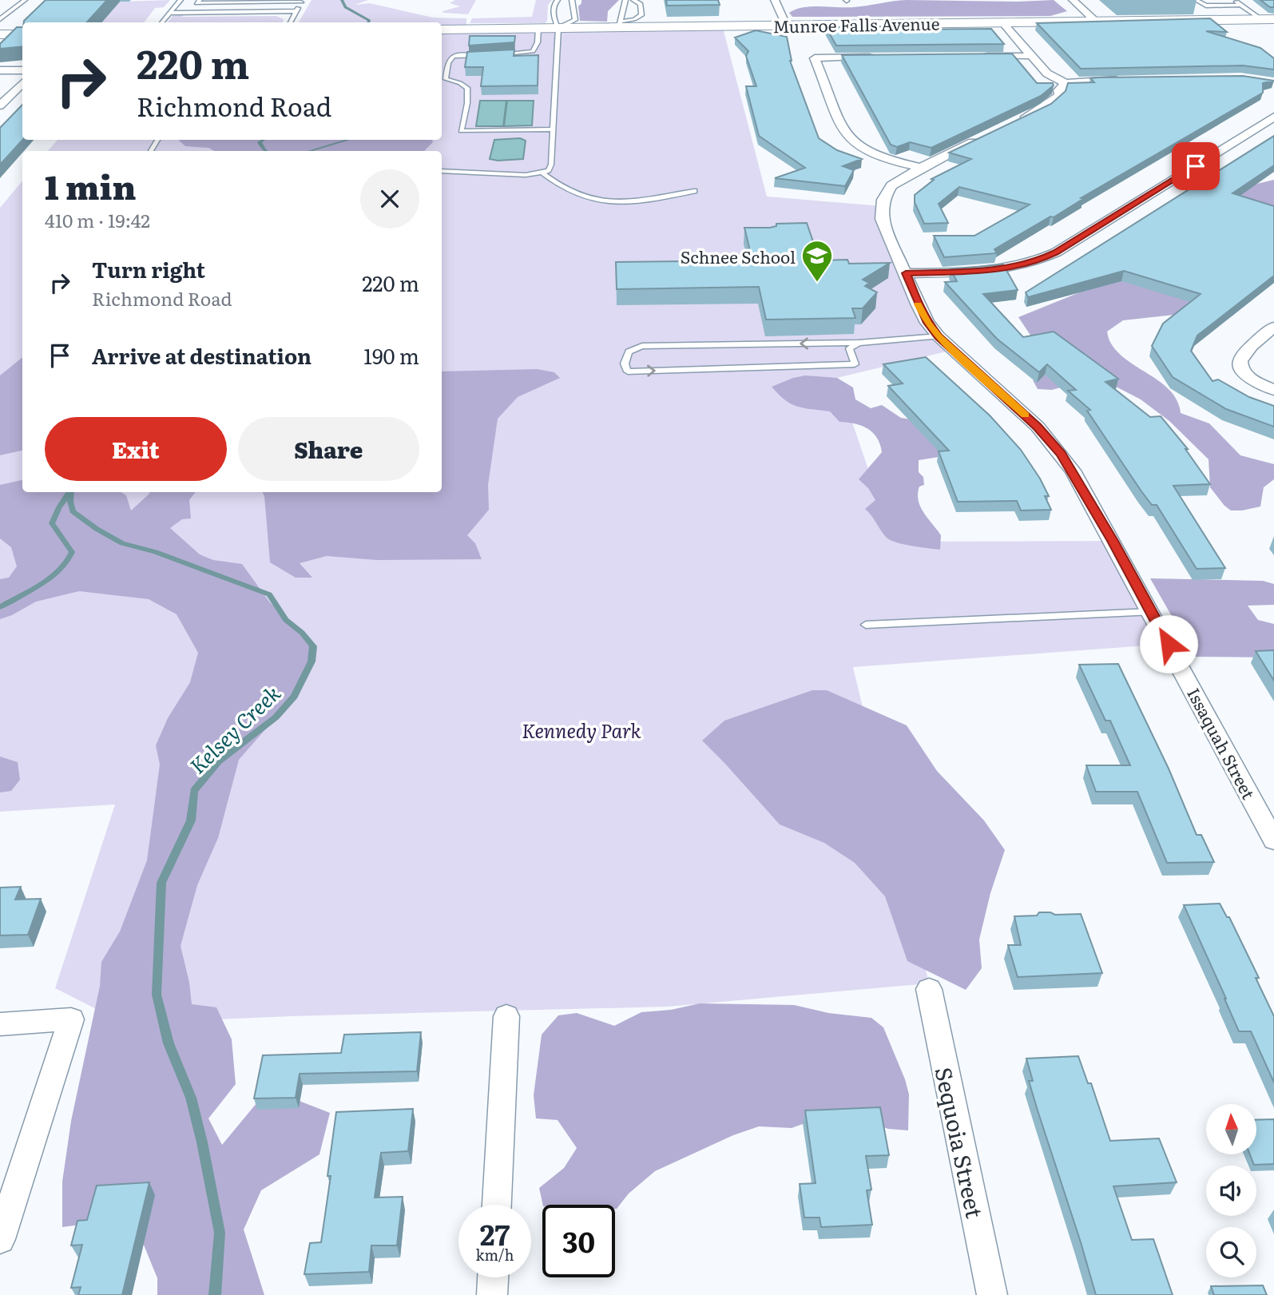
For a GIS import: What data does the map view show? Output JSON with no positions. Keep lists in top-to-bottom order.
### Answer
{
  "streets": {
    "street": ["Munroe Falls Avenue", "Issaquah Street", "Sequoia Street"]
  },
  "water": ["Kelsey Creek"],
  "parks": ["Kennedy Park"],
  "places": {
    "school or university": ["Schnee School"]
  },
  "north": "top",
  "page": {
    "turn": ["220 m", "Richmond Road"],
    "heading": ["1 min", "410 m · 19:42"],
    "list": [
      {
        "name": "Turn right",
        "note": "Richmond Road",
        "value": "220 m"
      },
      {
        "name": "Arrive at destination",
        "value": "190 m"
      }
    ],
    "buttons": ["Exit", "Share"],
    "speed": "27 km/h",
    "limit": "30"
  }
}
